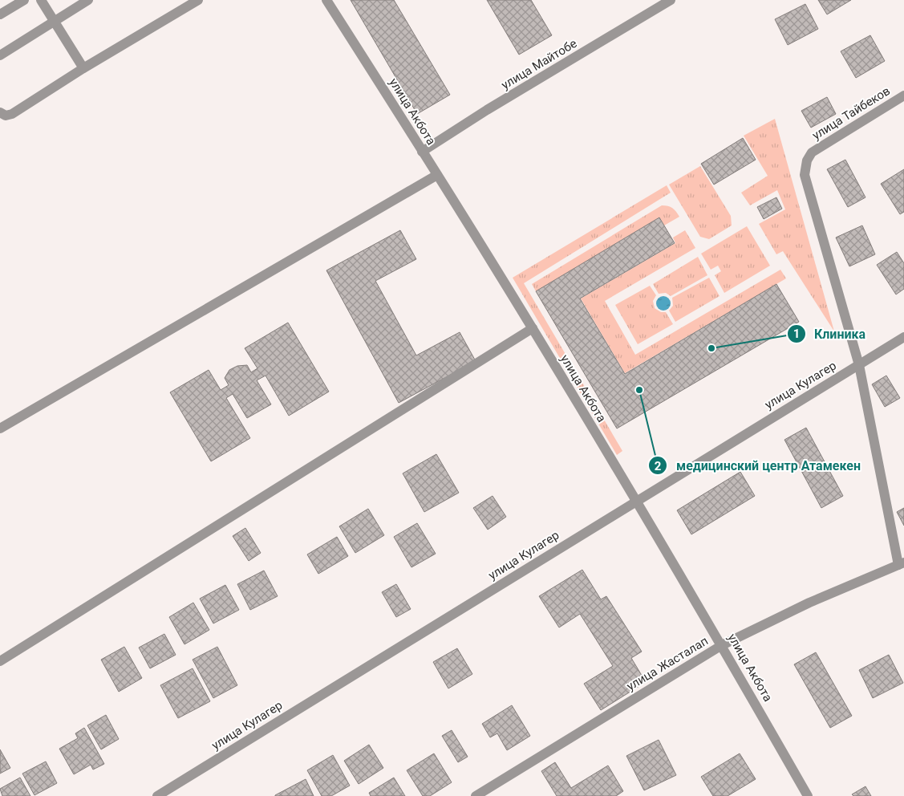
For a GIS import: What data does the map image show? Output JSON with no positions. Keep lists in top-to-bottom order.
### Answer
{
  "streets": {
    "street": [
      "улица Майтобе",
      "улица Акбота",
      "улица Тайбеков",
      "улица Кулагер",
      "улица Жасталап"
    ]
  },
  "crossings": [
    ["улица Майтобе", "улица Акбота"],
    ["улица Акбота", "улица Кулагер"],
    ["улица Акбота", "улица Жасталап"],
    ["улица Тайбеков", "улица Кулагер"]
  ],
  "places": ["Клиника", "медицинский центр Атамекен"]
}
